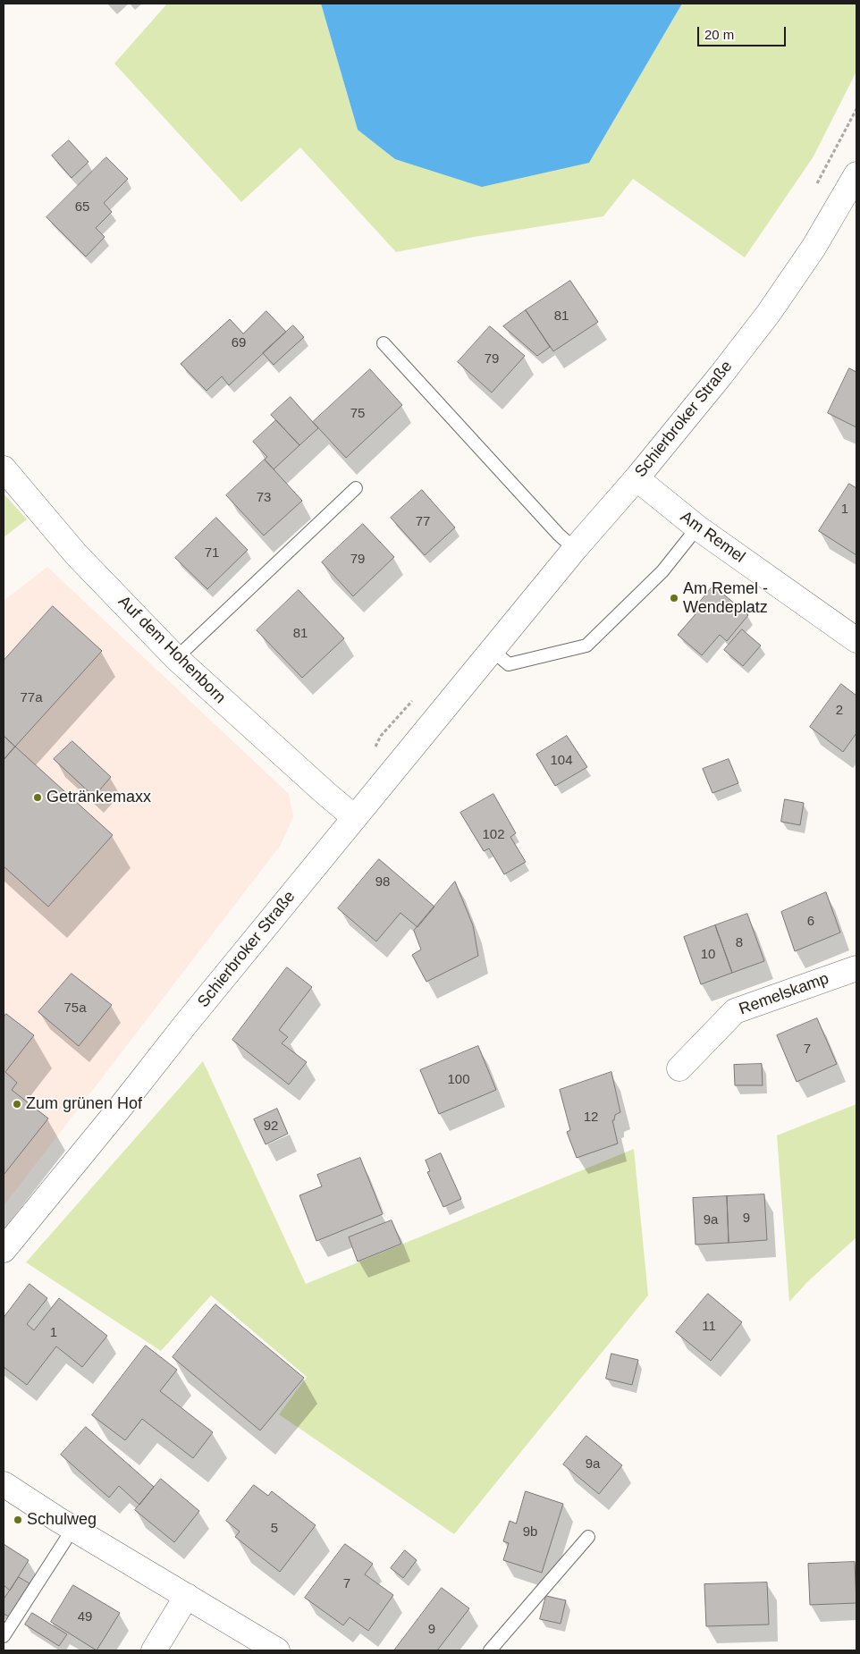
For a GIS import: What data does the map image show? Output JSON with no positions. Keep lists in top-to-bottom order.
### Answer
{
  "streets": {
    "street": [
      "Schierbroker Straße",
      "Am Remel",
      "Auf dem Hohenborn",
      "Remelskamp"
    ]
  },
  "crossings": [
    ["Schierbroker Straße", "Am Remel"],
    ["Schierbroker Straße", "Auf dem Hohenborn"]
  ],
  "places": [
    "Am Remel - Wendeplatz",
    "Getränkemaxx",
    "Zum grünen Hof",
    "Schulweg"
  ],
  "house_numbers": [
    "65",
    "81",
    "69",
    "79",
    "75",
    "73",
    "1",
    "77",
    "71",
    "79",
    "81",
    "77a",
    "2",
    "104",
    "102",
    "98",
    "6",
    "8",
    "10",
    "75a",
    "7",
    "100",
    "12",
    "92",
    "9",
    "9a",
    "11",
    "1",
    "9a",
    "5",
    "9b",
    "7",
    "49",
    "9"
  ],
  "scale_bar": "20 m"
}
